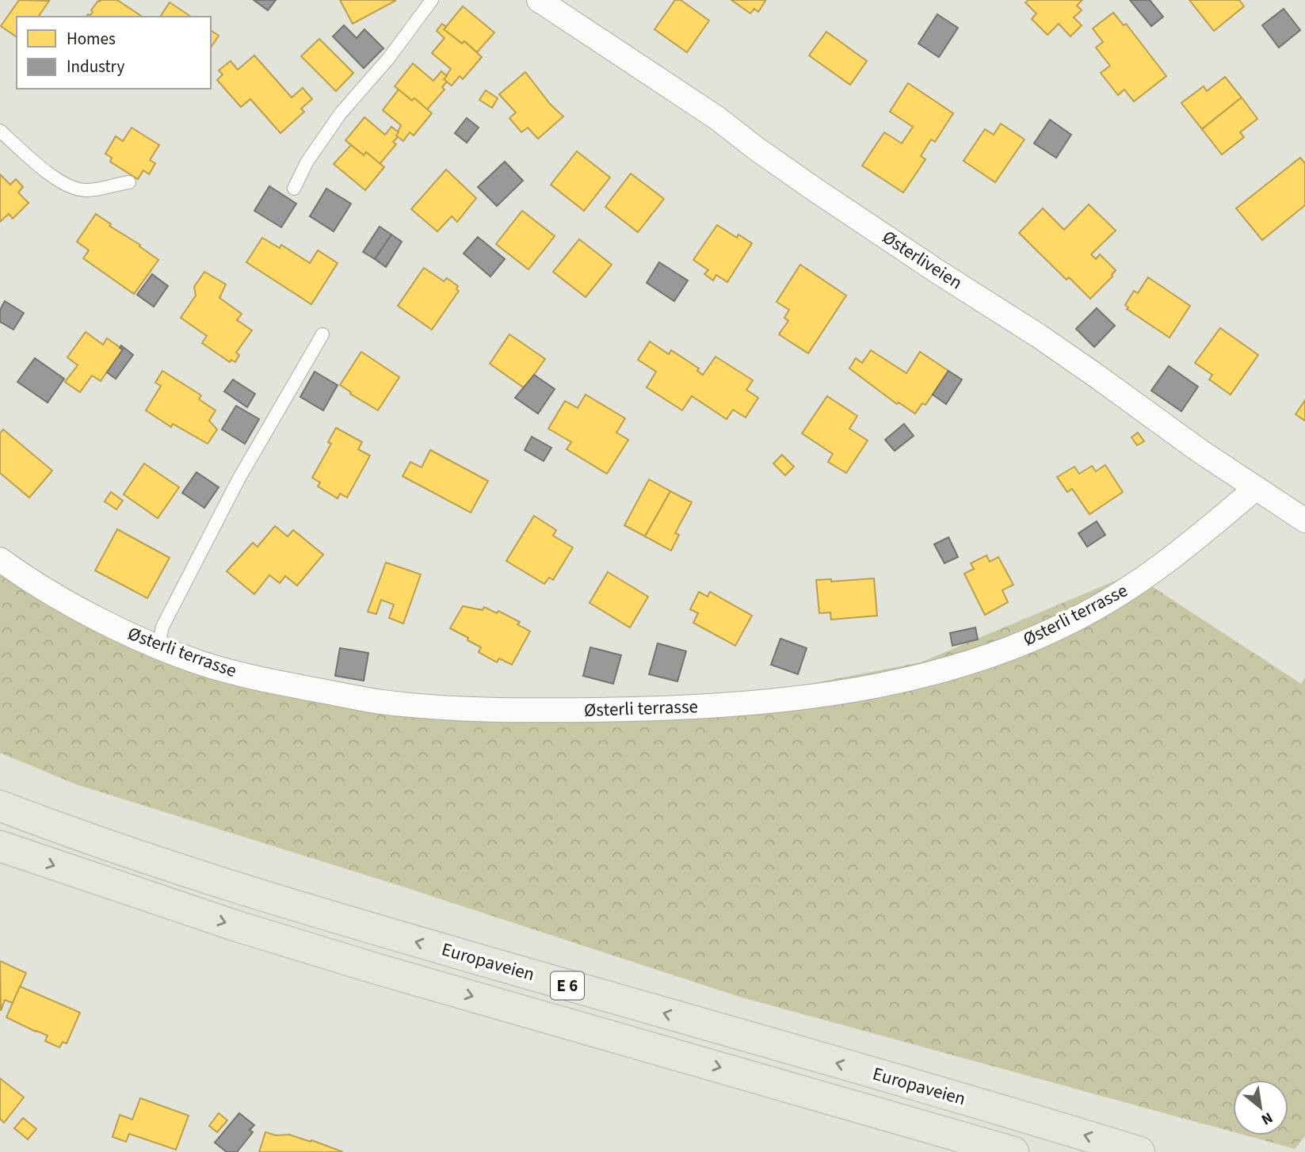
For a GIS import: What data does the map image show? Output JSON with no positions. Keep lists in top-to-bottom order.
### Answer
{
  "streets": {
    "highway": ["Europaveien", "E 6"],
    "street": ["Østerliveien", "Østerli terrasse"]
  },
  "crossings": [
    ["Østerliveien", "Østerli terrasse"]
  ],
  "legend": ["Homes", "Industry"],
  "north": "bottom right"
}
